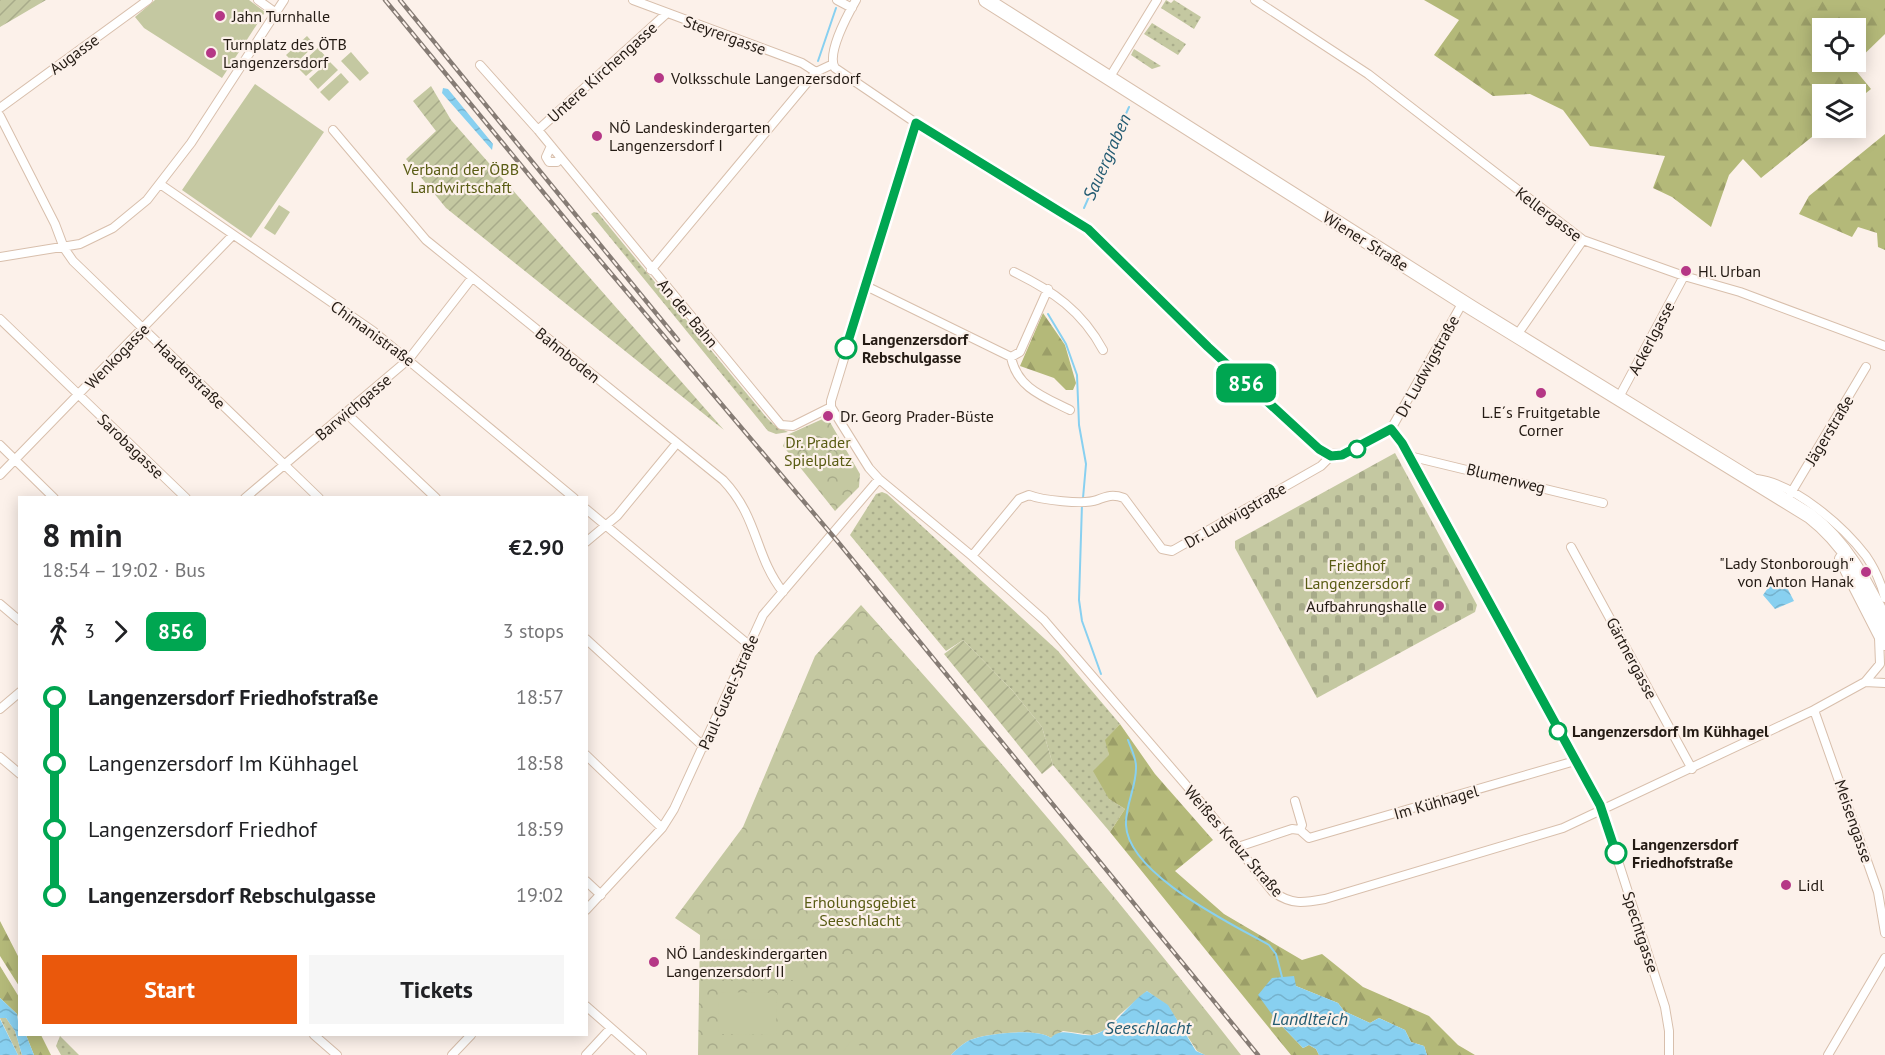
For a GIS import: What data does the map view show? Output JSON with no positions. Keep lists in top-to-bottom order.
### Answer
{
  "streets": {
    "main road": ["Wiener Straße"],
    "street": [
      "Steyrergasse",
      "Augasse",
      "Untere Kirchengasse",
      "Kellergasse",
      "An der Bahn",
      "Chimanistraße",
      "Ackerlgasse",
      "Bahnboden",
      "Wenkogasse",
      "Dr Ludwigstraße",
      "Haaderstraße",
      "Barwichgasse",
      "Jägerstraße",
      "Sarobagasse",
      "Blumenweg",
      "Dr. Ludwigstraße",
      "Gärtnergasse",
      "Paul-Gusel-Straße",
      "Im Kühhagel",
      "Meisengasse",
      "Weißes Kreuz Straße",
      "Spechtgasse"
    ]
  },
  "crossings": [
    ["Steyrergasse", "Untere Kirchengasse"],
    ["Untere Kirchengasse", "An der Bahn"],
    ["Kellergasse", "Ackerlgasse"],
    ["Wiener Straße", "Ackerlgasse"],
    ["Wiener Straße", "Dr Ludwigstraße"],
    ["Wiener Straße", "Jägerstraße"],
    ["An der Bahn", "Weißes Kreuz Straße"],
    ["Chimanistraße", "Wenkogasse"],
    ["Chimanistraße", "Barwichgasse"],
    ["Bahnboden", "Barwichgasse"],
    ["Bahnboden", "Paul-Gusel-Straße"],
    ["Wenkogasse", "Haaderstraße"],
    ["Wenkogasse", "Sarobagasse"],
    ["Dr Ludwigstraße", "Dr. Ludwigstraße"],
    ["Dr Ludwigstraße", "Spechtgasse"],
    ["Haaderstraße", "Barwichgasse"],
    ["Blumenweg", "Spechtgasse"],
    ["Dr. Ludwigstraße", "Spechtgasse"],
    ["Gärtnergasse", "Weißes Kreuz Straße"],
    ["Paul-Gusel-Straße", "Weißes Kreuz Straße"],
    ["Im Kühhagel", "Weißes Kreuz Straße"],
    ["Im Kühhagel", "Spechtgasse"],
    ["Meisengasse", "Weißes Kreuz Straße"],
    ["Weißes Kreuz Straße", "Spechtgasse"]
  ],
  "water": ["Sauergraben", "Landlteich", "Seeschlacht"],
  "parks": [
    "Verband der ÖBB Landwirtschaft",
    "Dr. Prader Spielplatz",
    "Friedhof Langenzersdorf",
    "Erholungsgebiet Seeschlacht"
  ],
  "places": [
    "Jahn Turnhalle",
    "Turnplatz des ÖTB Langenzersdorf",
    "Volksschule Langenzersdorf",
    "NÖ Landeskindergarten Langenzersdorf I",
    "Hl. Urban",
    "Langenzersdorf Rebschulgasse",
    "L.E´s Fruitgetable Corner",
    "Dr. Georg Prader-Büste",
    "\"Lady Stonborough\" von Anton Hanak",
    "Aufbahrungshalle",
    "Langenzersdorf Im Kühhagel",
    "Langenzersdorf Friedhofstraße",
    "Lidl",
    "NÖ Landeskindergarten Langenzersdorf II"
  ],
  "lines": ["bus line 856"],
  "page": {
    "on_map": "856",
    "heading": ["8 min", "18:54 – 19:02 · Bus", "€2.90"],
    "legs": ["3", "856", "3 stops"],
    "list": [
      {
        "name": "Langenzersdorf Friedhofstraße",
        "value": "18:57"
      },
      {
        "name": "Langenzersdorf Im Kühhagel",
        "value": "18:58"
      },
      {
        "name": "Langenzersdorf Friedhof",
        "value": "18:59"
      },
      {
        "name": "Langenzersdorf Rebschulgasse",
        "value": "19:02"
      }
    ],
    "buttons": ["Start", "Tickets"]
  }
}
